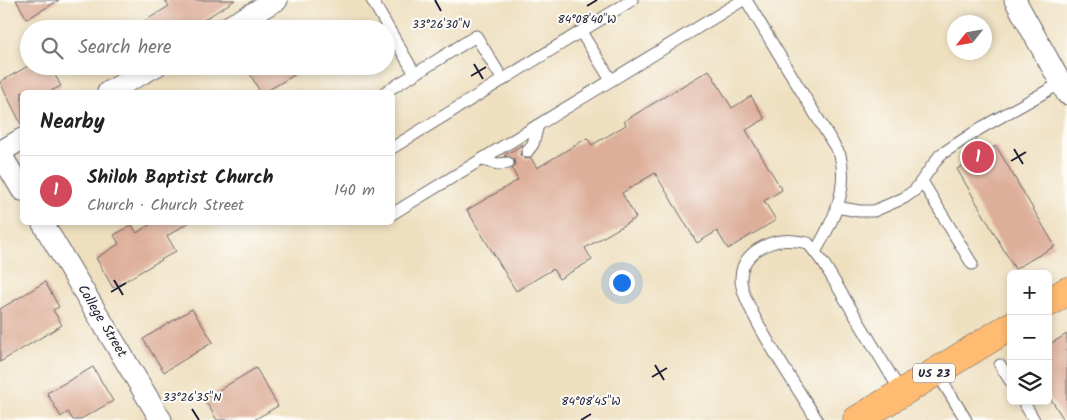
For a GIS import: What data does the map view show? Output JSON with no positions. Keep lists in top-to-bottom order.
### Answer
{
  "streets": {
    "main road": ["US 23"],
    "street": ["College Street"]
  },
  "north": "bottom left",
  "page": {
    "search": "Search here",
    "heading": "Nearby",
    "pins": "1",
    "list": [
      {
        "mark": "1",
        "name": "Shiloh Baptist Church",
        "note": "Church · Church Street",
        "value": "140 m"
      }
    ],
    "map_buttons": ["+", "−"]
  },
  "coordinates": [
    "84°08'40\"W",
    "33°26'30\"N",
    "33°26'35\"N",
    "84°08'45\"W"
  ]
}
